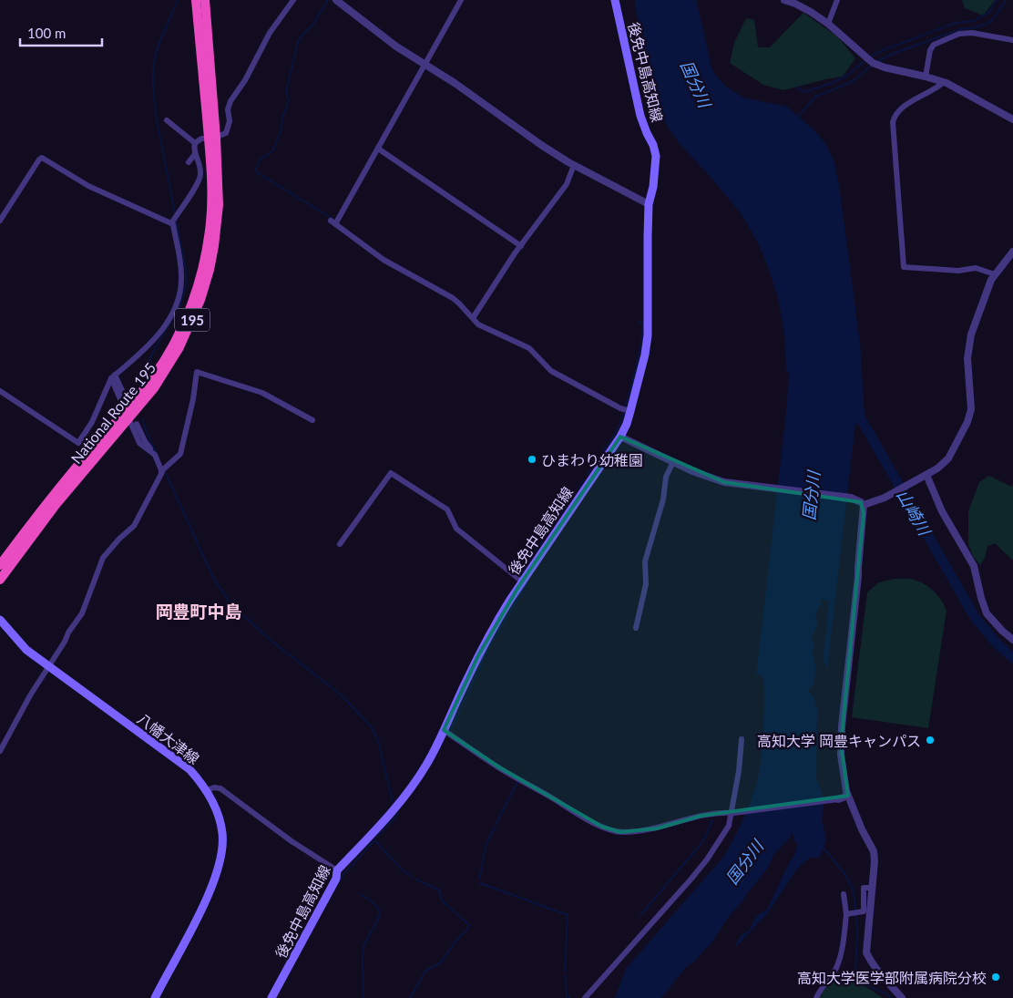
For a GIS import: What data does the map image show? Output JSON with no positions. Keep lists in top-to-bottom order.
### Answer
{
  "streets": {
    "highway": ["195", "National Route 195"],
    "main road": ["後免中島高知線", "八幡大津線"]
  },
  "districts": ["岡豊町中島"],
  "water": ["国分川", "山崎川"],
  "places": ["ひまわり幼稚園", "高知大学 岡豊キャンパス", "高知大学医学部附属病院分校"],
  "scale_bar": "100 m"
}
